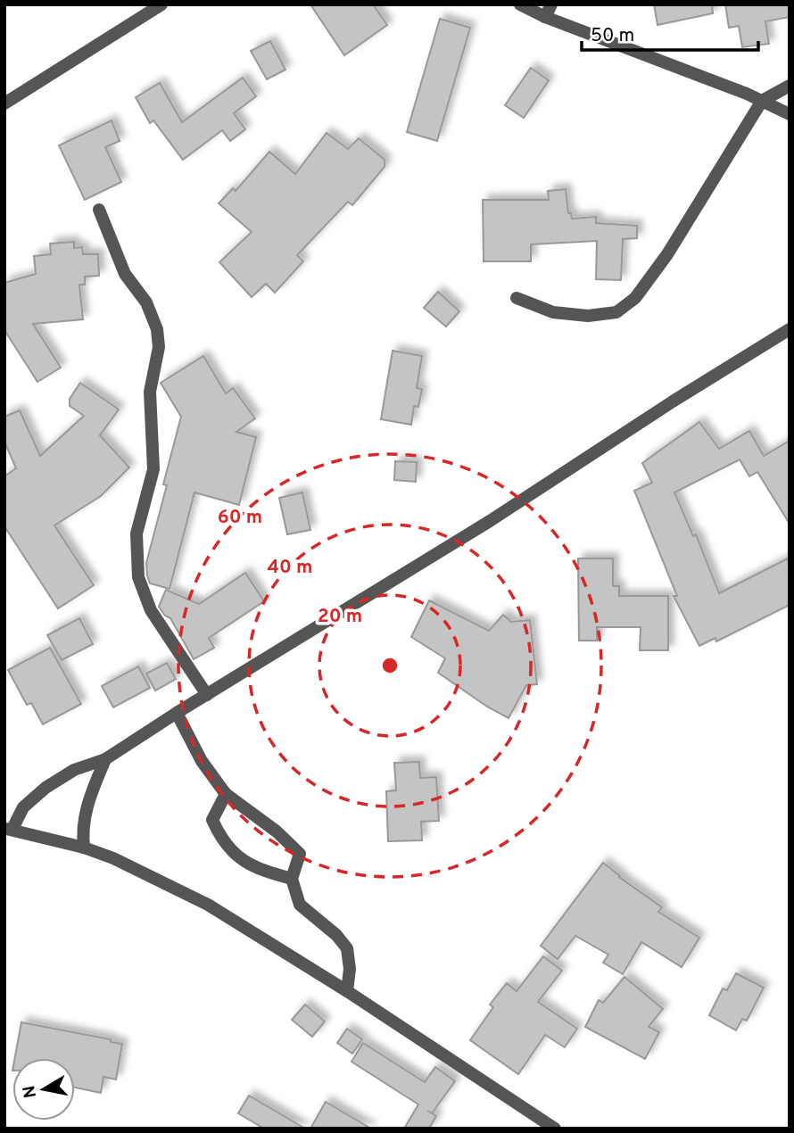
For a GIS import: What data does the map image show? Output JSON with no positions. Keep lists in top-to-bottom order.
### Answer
{
  "scale_bar": "50 m",
  "north": "left",
  "rings": ["60 m", "40 m", "20 m"]
}
